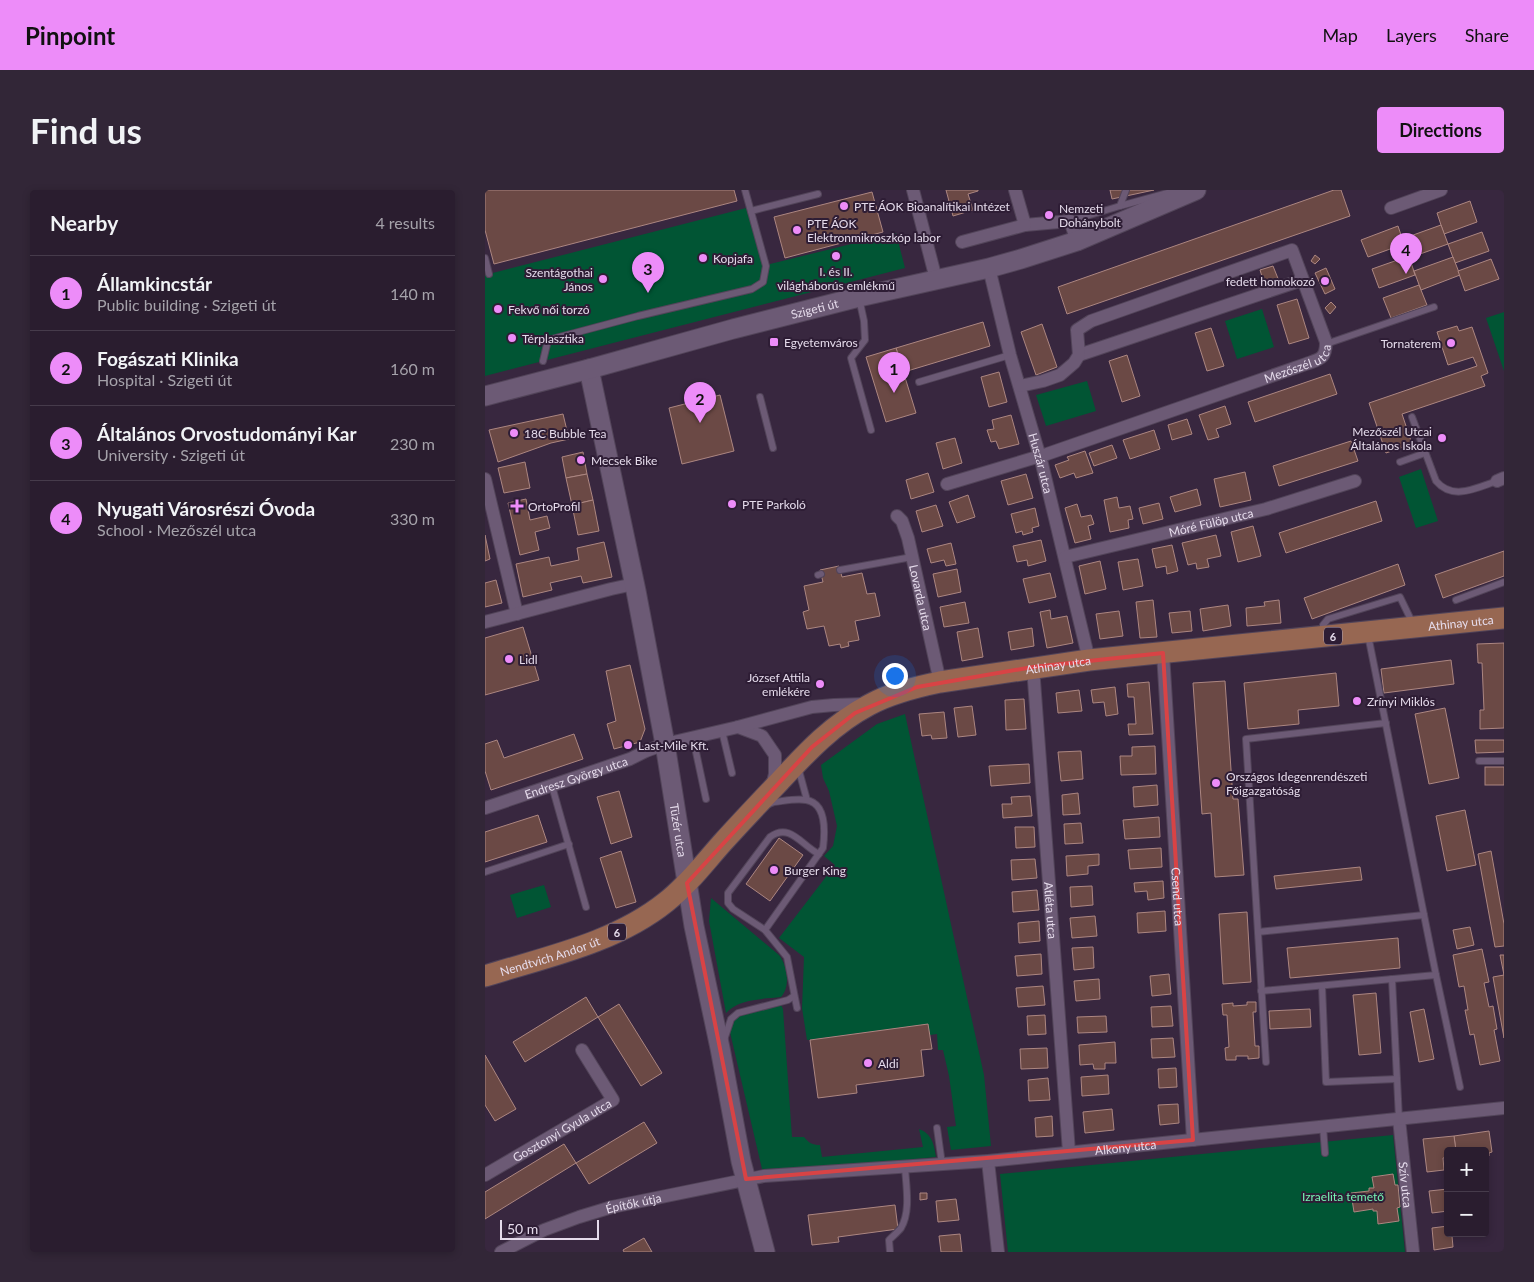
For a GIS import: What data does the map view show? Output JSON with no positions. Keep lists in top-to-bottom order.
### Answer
{
  "streets": {
    "main road": ["Athinay utca", "6", "Nendtvich Andor út"],
    "street": [
      "Szigeti út",
      "Mezőszél utca",
      "Huszár utca",
      "Móré Fülöp utca",
      "Lovarda utca",
      "Endresz György utca",
      "Tüzér utca",
      "Csend utca",
      "Atléta utca",
      "Gosztonyi Gyula utca",
      "Alkony utca",
      "Szív utca",
      "Építők útja"
    ]
  },
  "crossings": [
    ["Szigeti út", "Huszár utca"],
    ["Szigeti út", "Tüzér utca"],
    ["Mezőszél utca", "Huszár utca"],
    ["Huszár utca", "Móré Fülöp utca"],
    ["Huszár utca", "Athinay utca"],
    ["Lovarda utca", "Athinay utca"],
    ["Athinay utca", "Endresz György utca"],
    ["Athinay utca", "Tüzér utca"],
    ["Athinay utca", "Csend utca"],
    ["Athinay utca", "Atléta utca"],
    ["Athinay utca", "Nendtvich Andor út"],
    ["Endresz György utca", "Tüzér utca"],
    ["Tüzér utca", "Nendtvich Andor út"],
    ["Tüzér utca", "Alkony utca"],
    ["Tüzér utca", "Építők útja"],
    ["Csend utca", "Alkony utca"],
    ["Atléta utca", "Alkony utca"],
    ["Alkony utca", "Szív utca"],
    ["Alkony utca", "Építők útja"]
  ],
  "parks": ["Izraelita temető"],
  "places": {
    "other": [
      "PTE ÁOK Bioanalítikai Intézet",
      "Nemzeti Dohánybolt",
      "PTE ÁOK Elektronmikroszkóp labor",
      "I. és II. világháborús emlékmű",
      "Kopjafa",
      "Szentágothai János",
      "fedett homokozó",
      "Fekvő női torzó",
      "Térplasztika",
      "Tornaterem",
      "18C Bubble Tea",
      "Mezőszél Utcai Általános Iskola",
      "Mecsek Bike",
      "PTE Parkoló",
      "Lidl",
      "József Attila emlékére",
      "Zrínyi Miklós",
      "Last-Mile Kft.",
      "Országos Idegenrendészeti Főigazgatóság",
      "Burger King",
      "Aldi"
    ],
    "transit": ["Egyetemváros"],
    "health": ["OrtoProfil"]
  },
  "scale_bar": "50 m",
  "page": {
    "header": "Pinpoint",
    "nav": ["Map", "Layers", "Share"],
    "buttons": "Directions",
    "title": "Find us",
    "heading": ["Nearby", "4 results"],
    "pins": [
      "4",
      "3",
      "1",
      "2"
    ],
    "list": [
      {
        "mark": "1",
        "name": "Államkincstár",
        "note": "Public building · Szigeti út",
        "value": "140 m"
      },
      {
        "mark": "2",
        "name": "Fogászati Klinika",
        "note": "Hospital · Szigeti út",
        "value": "160 m"
      },
      {
        "mark": "3",
        "name": "Általános Orvostudományi Kar",
        "note": "University · Szigeti út",
        "value": "230 m"
      },
      {
        "mark": "4",
        "name": "Nyugati Városrészi Óvoda",
        "note": "School · Mezőszél utca",
        "value": "330 m"
      }
    ],
    "map_buttons": ["+", "−"],
    "scale": "50 m"
  }
}
